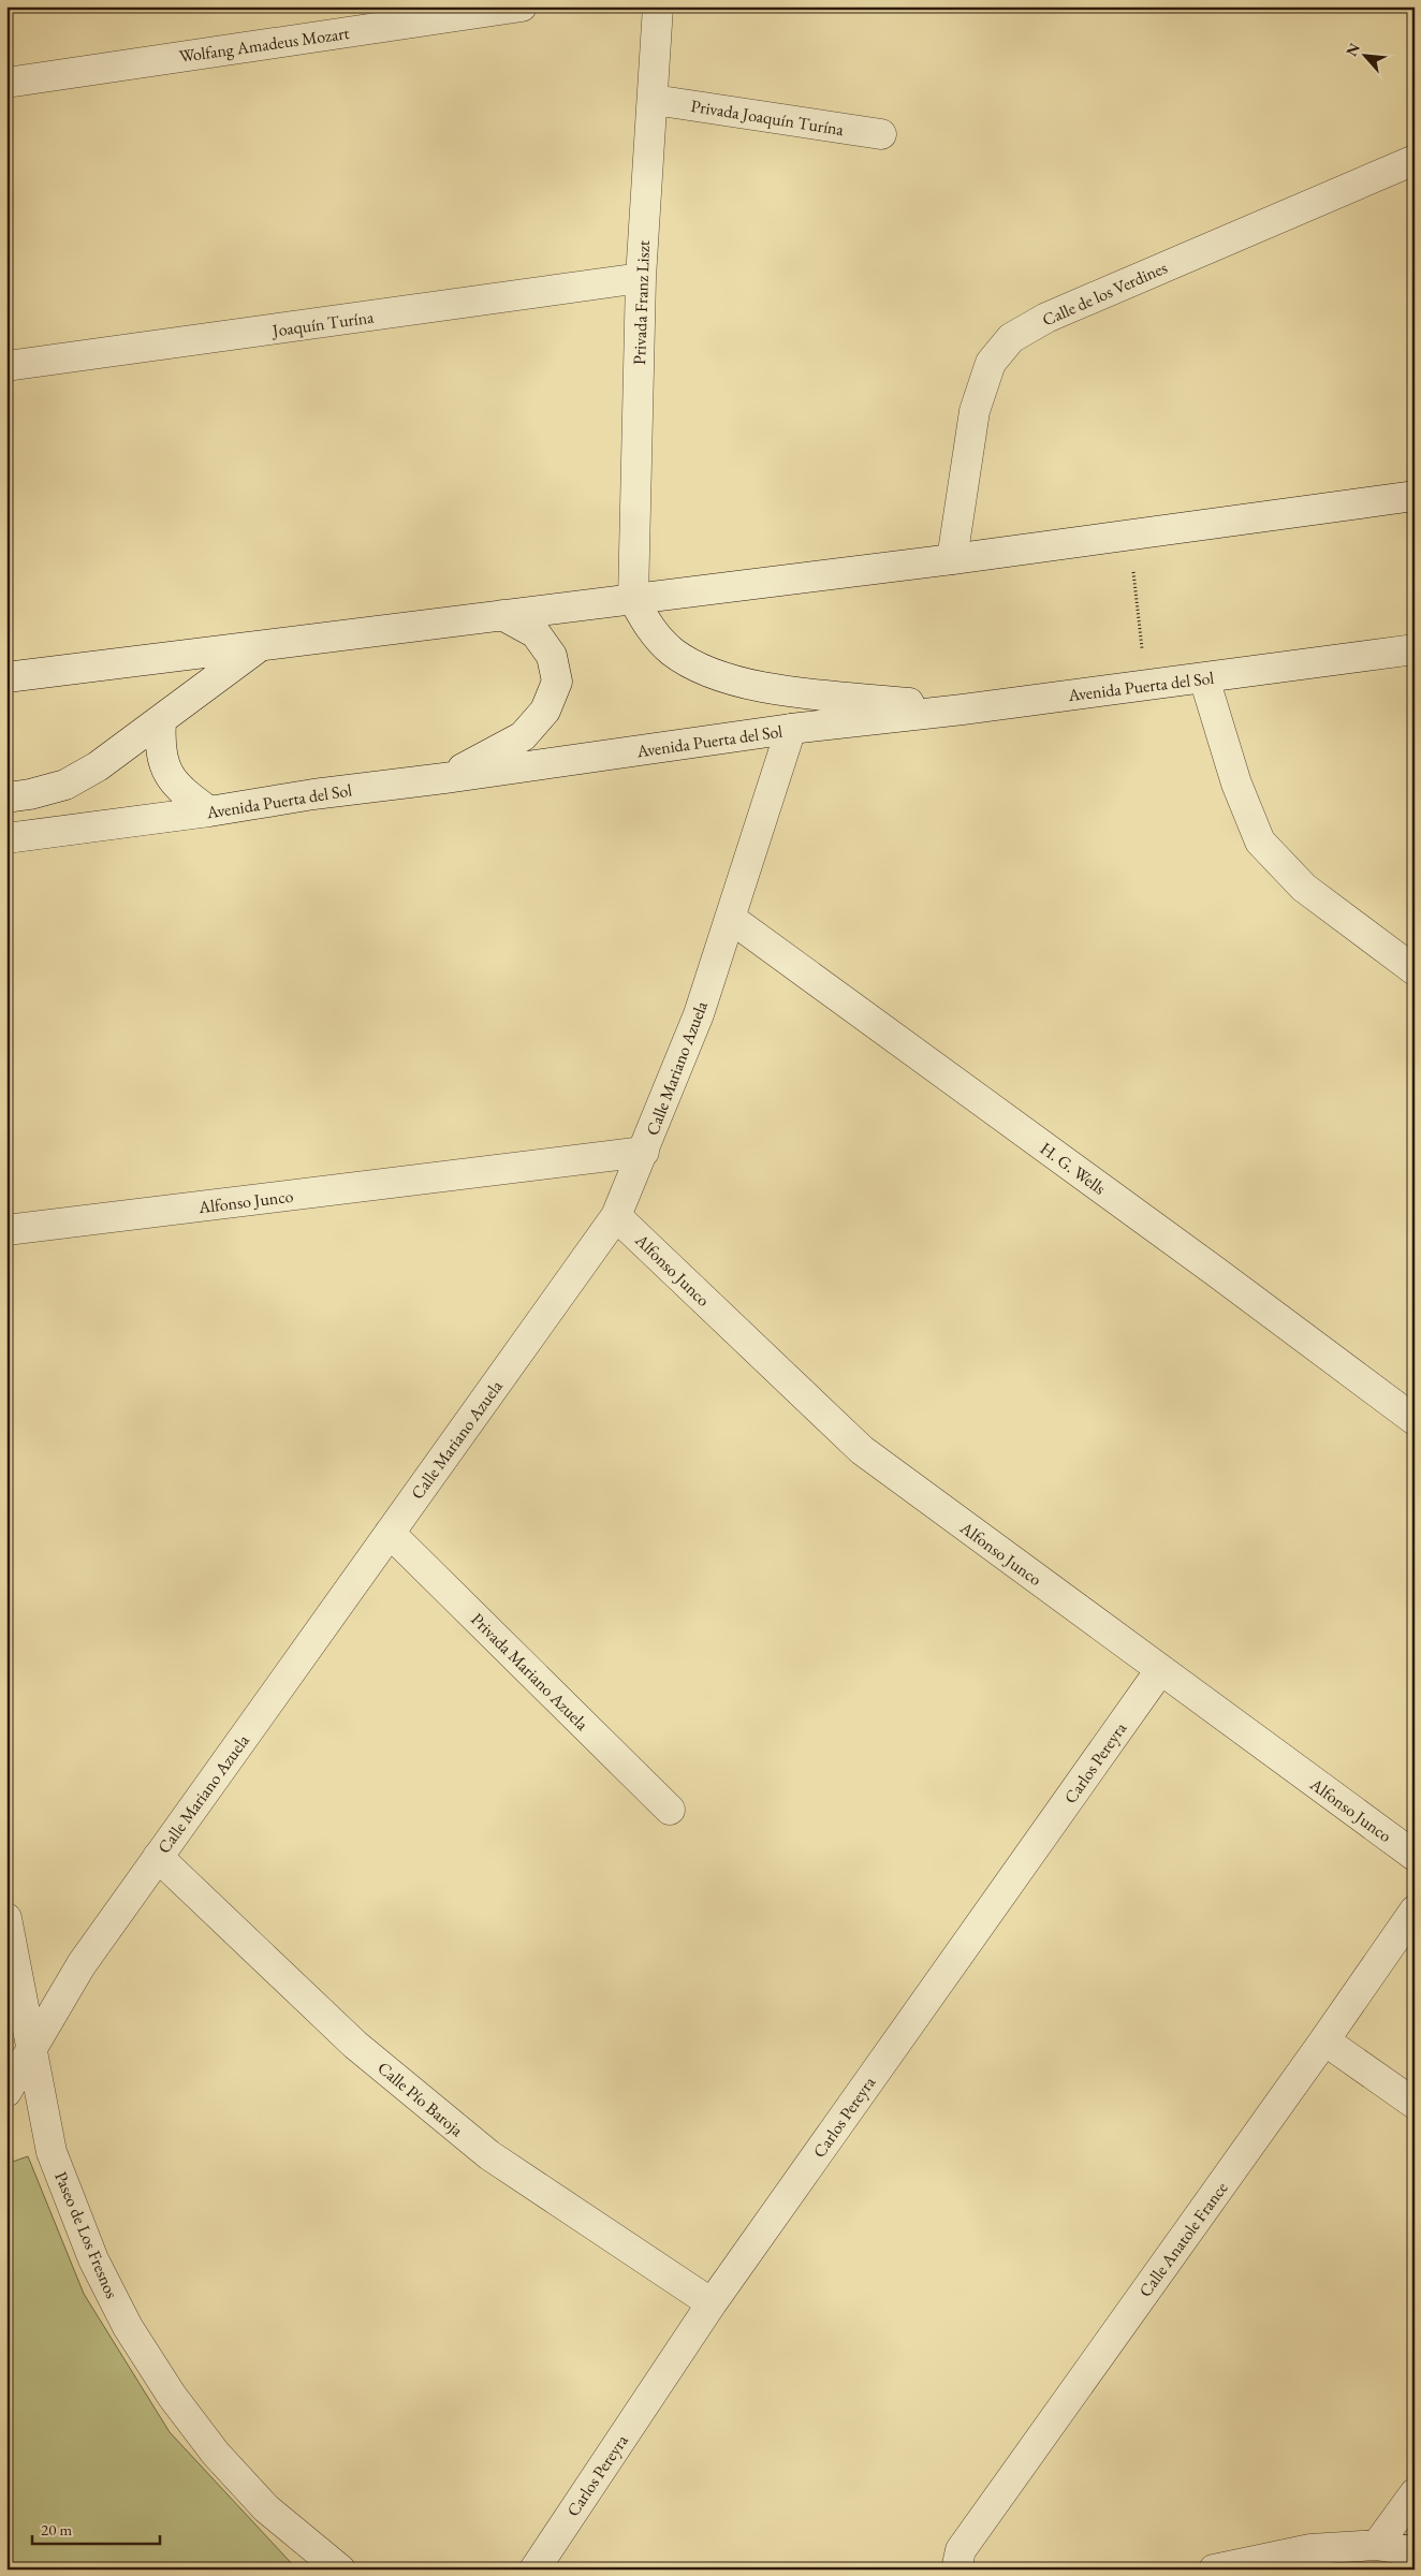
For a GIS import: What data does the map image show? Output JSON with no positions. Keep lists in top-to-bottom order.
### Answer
{
  "streets": {
    "street": [
      "Wolfang Amadeus Mozart",
      "Privada Joaquín Turína",
      "Calle de los Verdines",
      "Privada Franz Liszt",
      "Joaquín Turína",
      "Avenida Puerta del Sol",
      "Calle Mariano Azuela",
      "H. G. Wells",
      "Alfonso Junco",
      "Privada Mariano Azuela",
      "Carlos Pereyra",
      "Calle Pío Baroja",
      "Paseo de Los Fresnos",
      "Calle Anatole France"
    ]
  },
  "crossings": [
    ["Privada Joaquín Turína", "Privada Franz Liszt"],
    ["Privada Franz Liszt", "Joaquín Turína"],
    ["Avenida Puerta del Sol", "Calle Mariano Azuela"],
    ["Calle Mariano Azuela", "H. G. Wells"],
    ["Calle Mariano Azuela", "Alfonso Junco"],
    ["Calle Mariano Azuela", "Privada Mariano Azuela"],
    ["Calle Mariano Azuela", "Calle Pío Baroja"],
    ["Calle Mariano Azuela", "Paseo de Los Fresnos"],
    ["Alfonso Junco", "Carlos Pereyra"],
    ["Carlos Pereyra", "Calle Pío Baroja"]
  ],
  "scale_bar": "20 m",
  "north": "top left"
}
